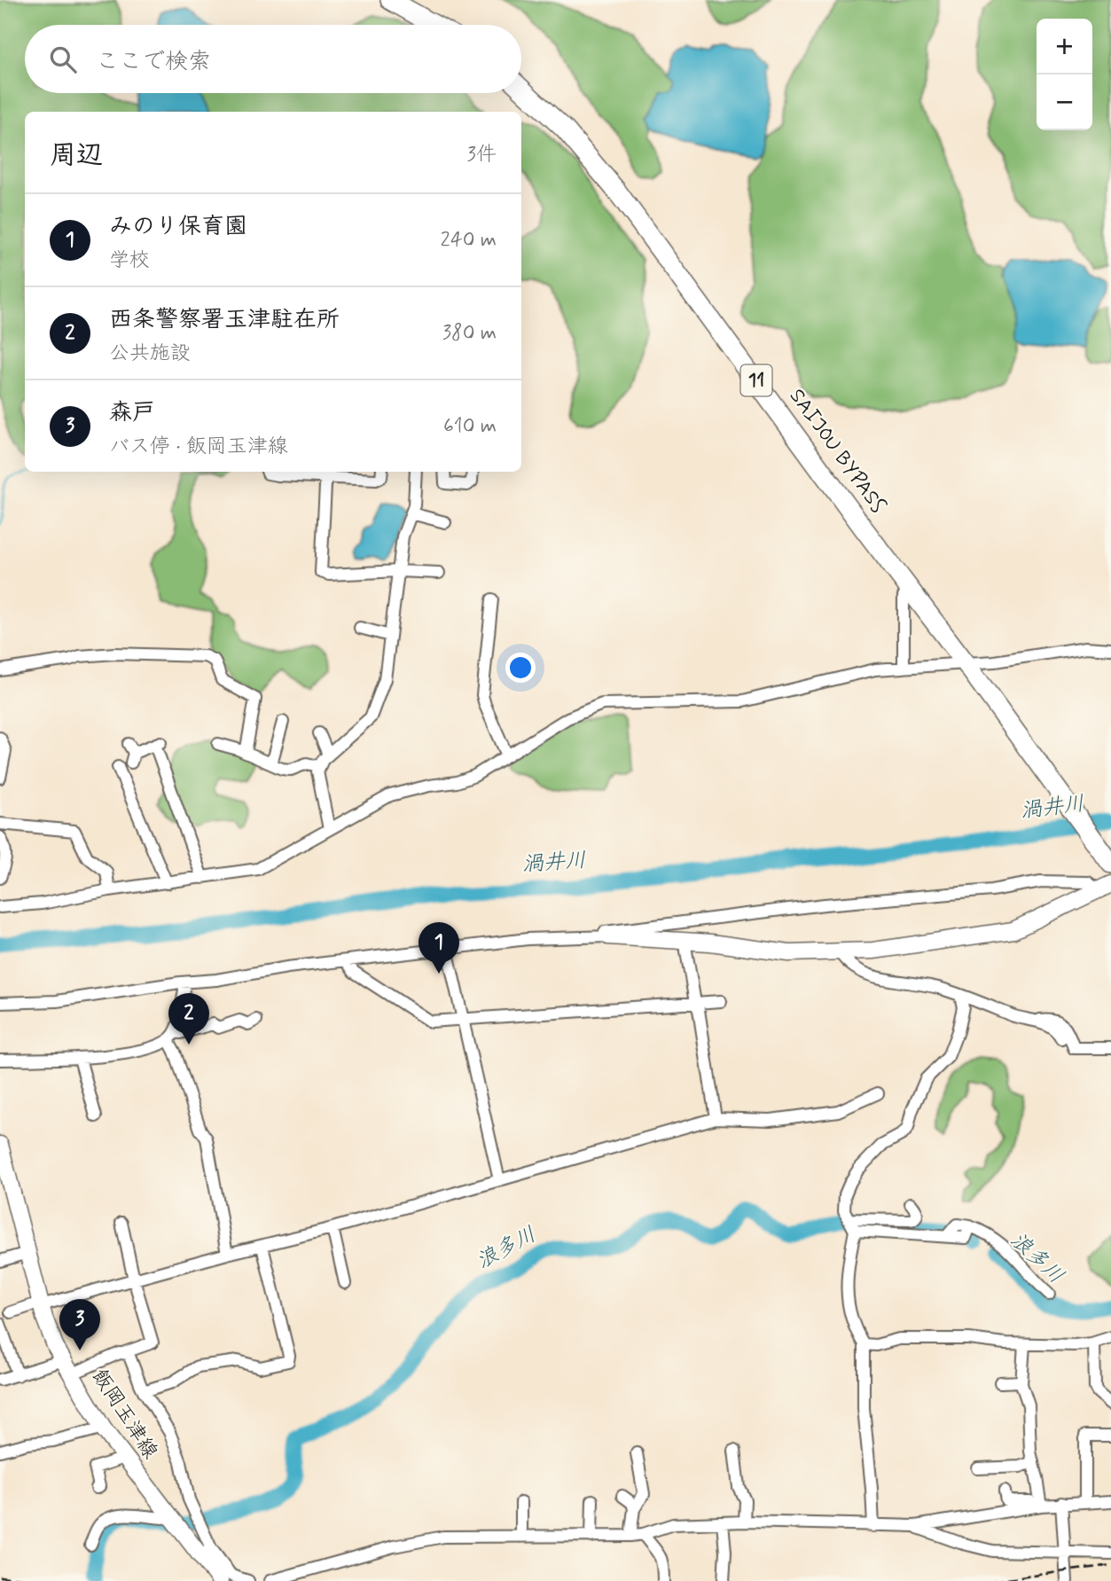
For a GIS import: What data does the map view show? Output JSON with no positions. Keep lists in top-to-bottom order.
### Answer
{
  "streets": {
    "highway": ["11", "SAIJOU BYPASS"],
    "street": ["飯岡玉津線"]
  },
  "water": ["渦井川", "浪多川"],
  "page": {
    "map_buttons": ["+", "−"],
    "search": "ここで検索",
    "heading": ["周辺", "3件"],
    "list": [
      {
        "mark": "1",
        "name": "みのり保育園",
        "note": "学校",
        "value": "240 m"
      },
      {
        "mark": "2",
        "name": "西条警察署玉津駐在所",
        "note": "公共施設",
        "value": "380 m"
      },
      {
        "mark": "3",
        "name": "森戸",
        "note": "バス停 · 飯岡玉津線",
        "value": "610 m"
      }
    ],
    "pins": ["1", "2", "3"]
  }
}
